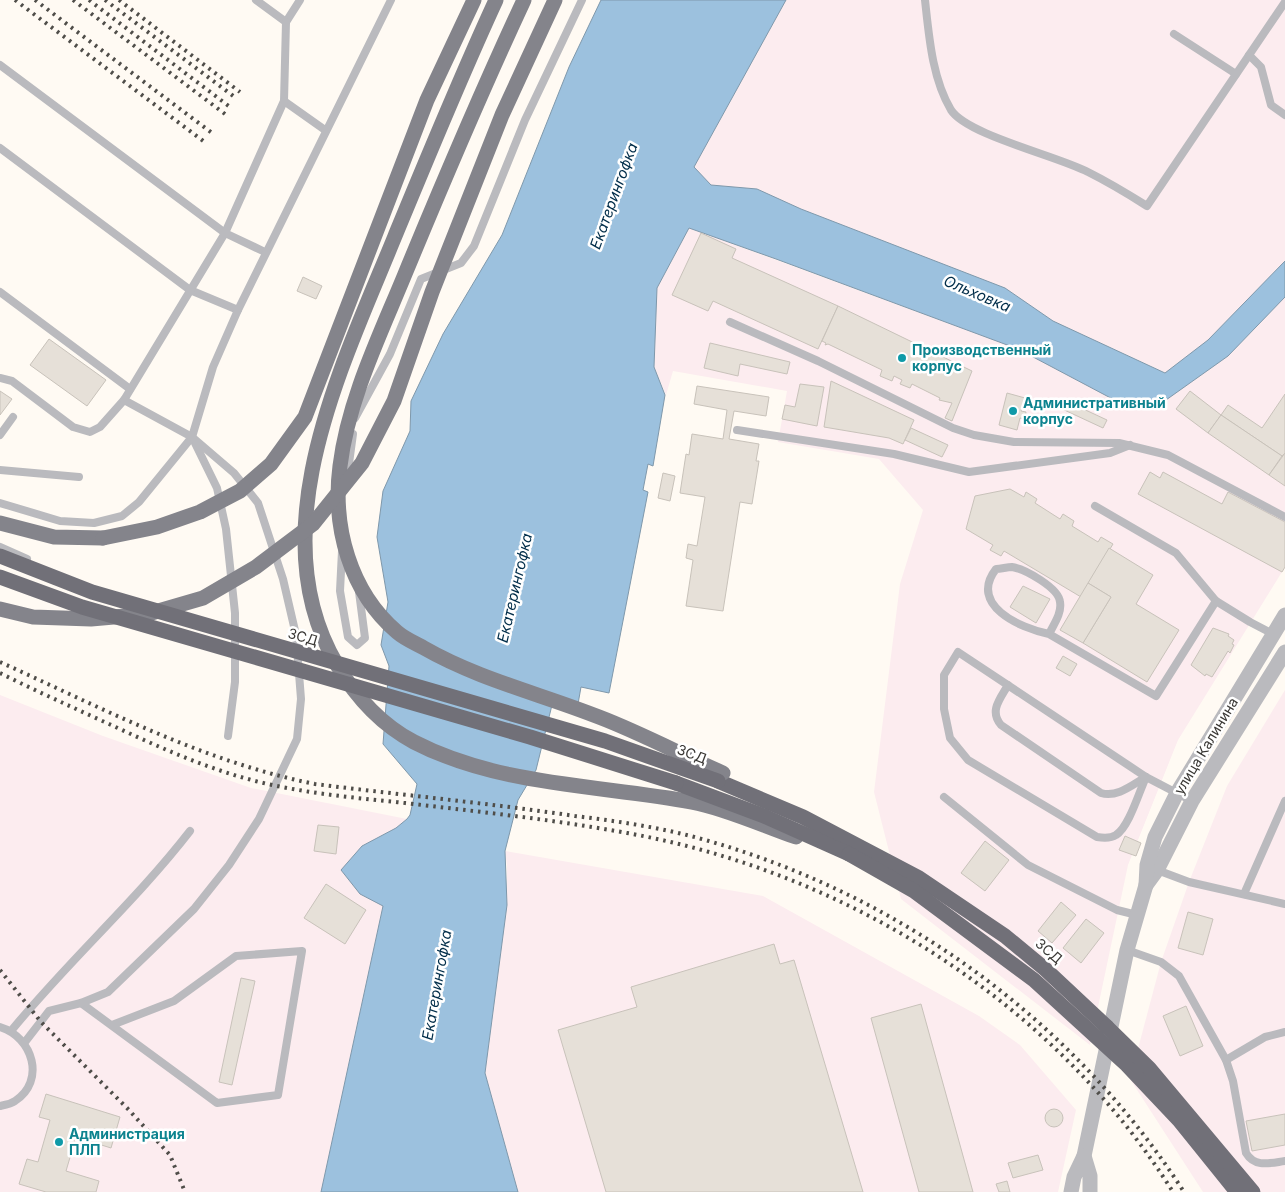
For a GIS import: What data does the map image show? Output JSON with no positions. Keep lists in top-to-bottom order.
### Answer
{
  "streets": {
    "highway": ["ЗСД"],
    "street": ["улица Калинина"]
  },
  "water": ["Екатерингофка", "Ольховка"],
  "places": ["Производственный корпус", "Административный корпус", "Администрация ПЛП"]
}
